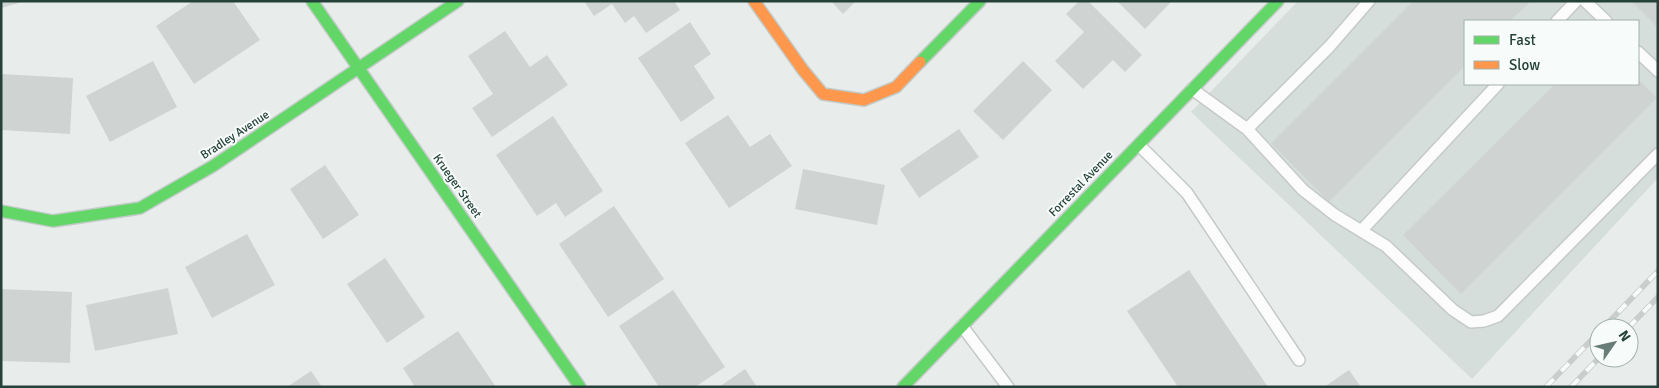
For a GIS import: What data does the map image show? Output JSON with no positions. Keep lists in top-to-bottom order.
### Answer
{
  "streets": {
    "street": ["Bradley Avenue", "Forrestal Avenue", "Krueger Street"]
  },
  "crossings": [
    ["Bradley Avenue", "Krueger Street"]
  ],
  "legend": ["Fast", "Slow"],
  "north": "top right"
}
